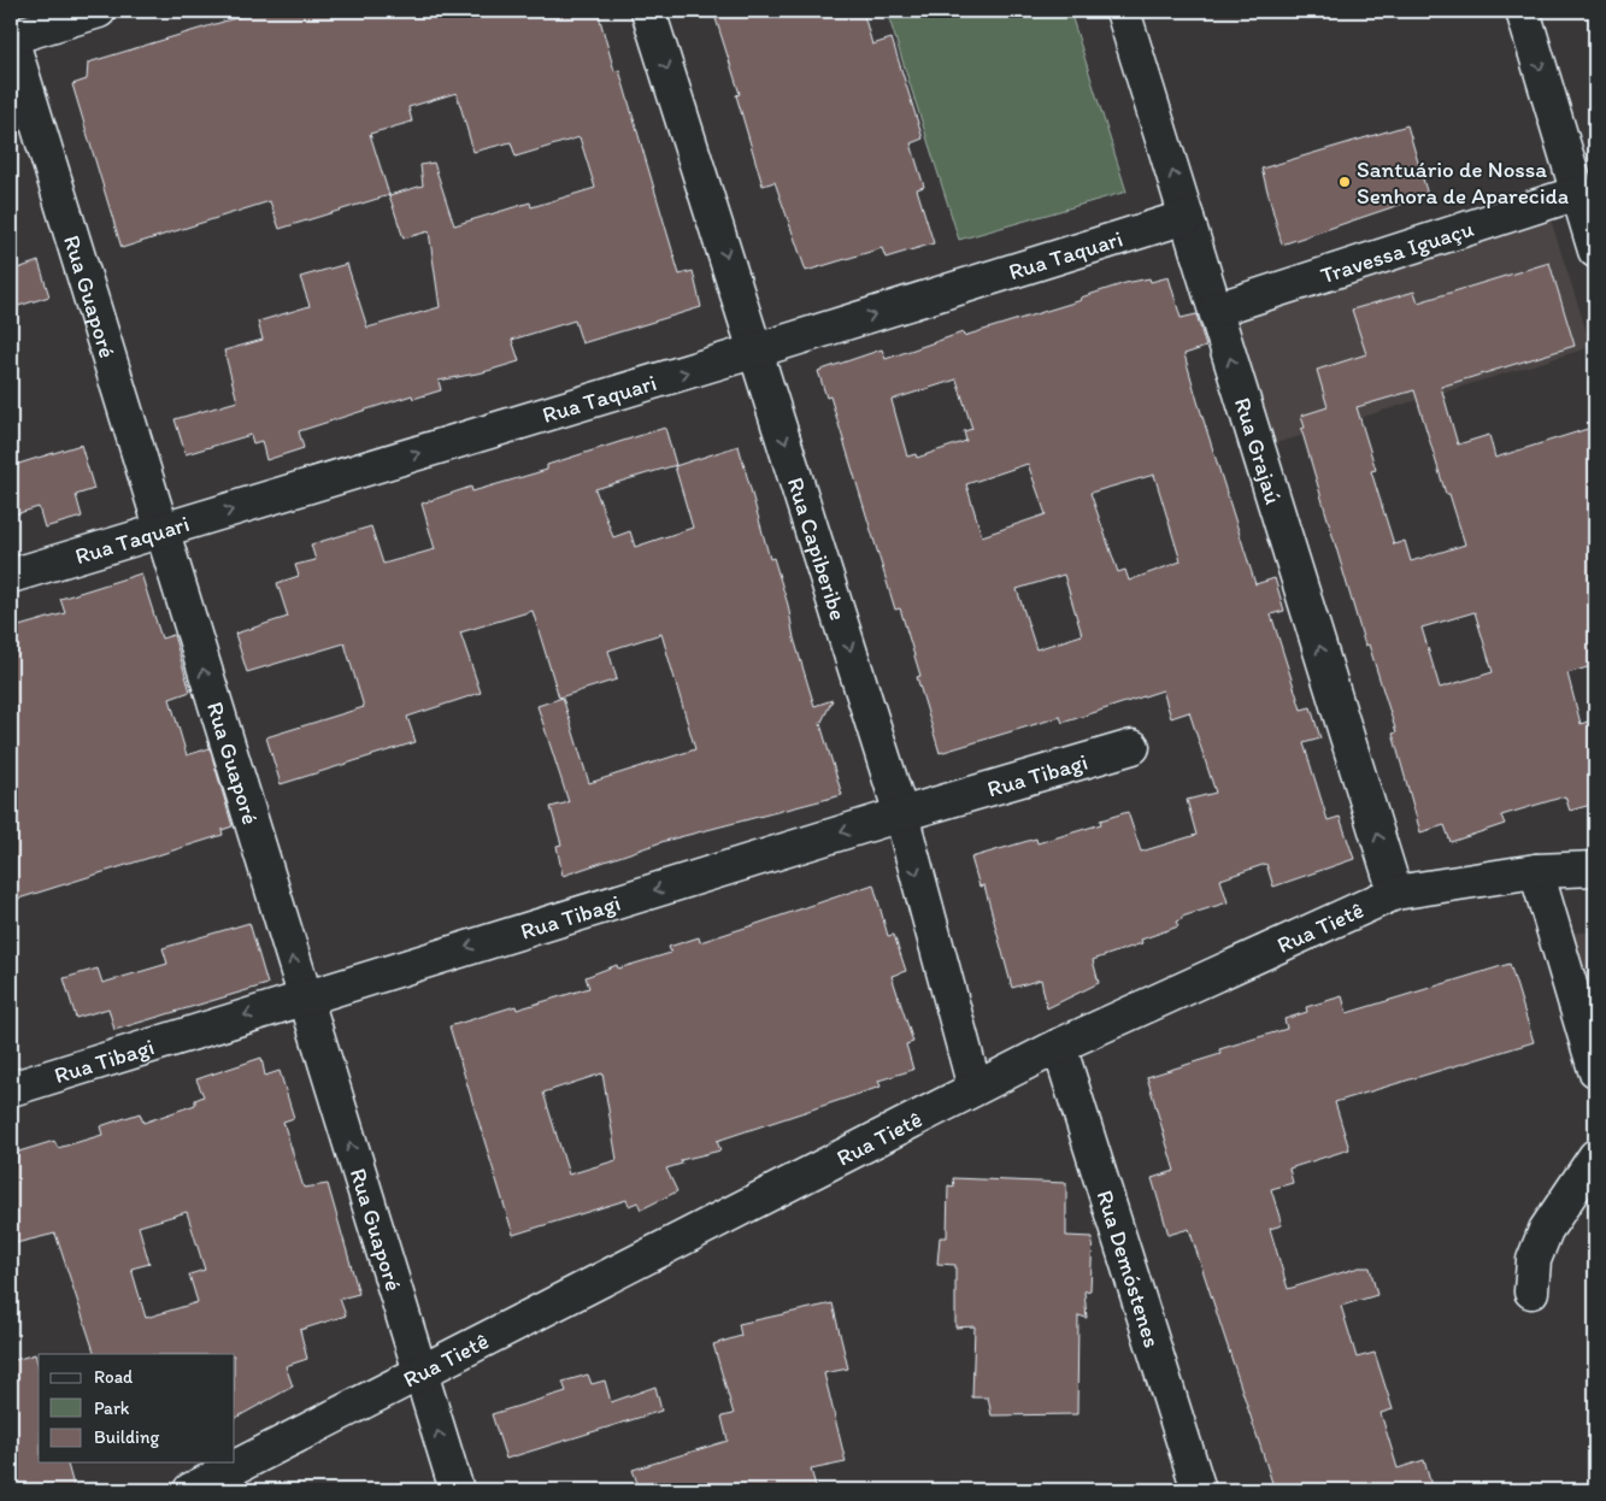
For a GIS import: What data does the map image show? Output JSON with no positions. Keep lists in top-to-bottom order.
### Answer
{
  "streets": {
    "street": [
      "Travessa Iguaçu",
      "Rua Taquari",
      "Rua Guaporé",
      "Rua Grajaú",
      "Rua Capiberibe",
      "Rua Tibagi",
      "Rua Tietê",
      "Rua Demóstenes"
    ]
  },
  "crossings": [
    ["Travessa Iguaçu", "Rua Grajaú"],
    ["Rua Taquari", "Rua Guaporé"],
    ["Rua Taquari", "Rua Grajaú"],
    ["Rua Taquari", "Rua Capiberibe"],
    ["Rua Guaporé", "Rua Tibagi"],
    ["Rua Guaporé", "Rua Tietê"],
    ["Rua Grajaú", "Rua Tietê"],
    ["Rua Capiberibe", "Rua Tibagi"],
    ["Rua Capiberibe", "Rua Tietê"],
    ["Rua Tietê", "Rua Demóstenes"]
  ],
  "one_way": [
    "Rua Taquari",
    "Rua Guaporé",
    "Rua Grajaú",
    "Rua Capiberibe",
    "Rua Tibagi"
  ],
  "places": ["Santuário de Nossa Senhora de Aparecida"],
  "legend": ["Road", "Park", "Building"]
}
